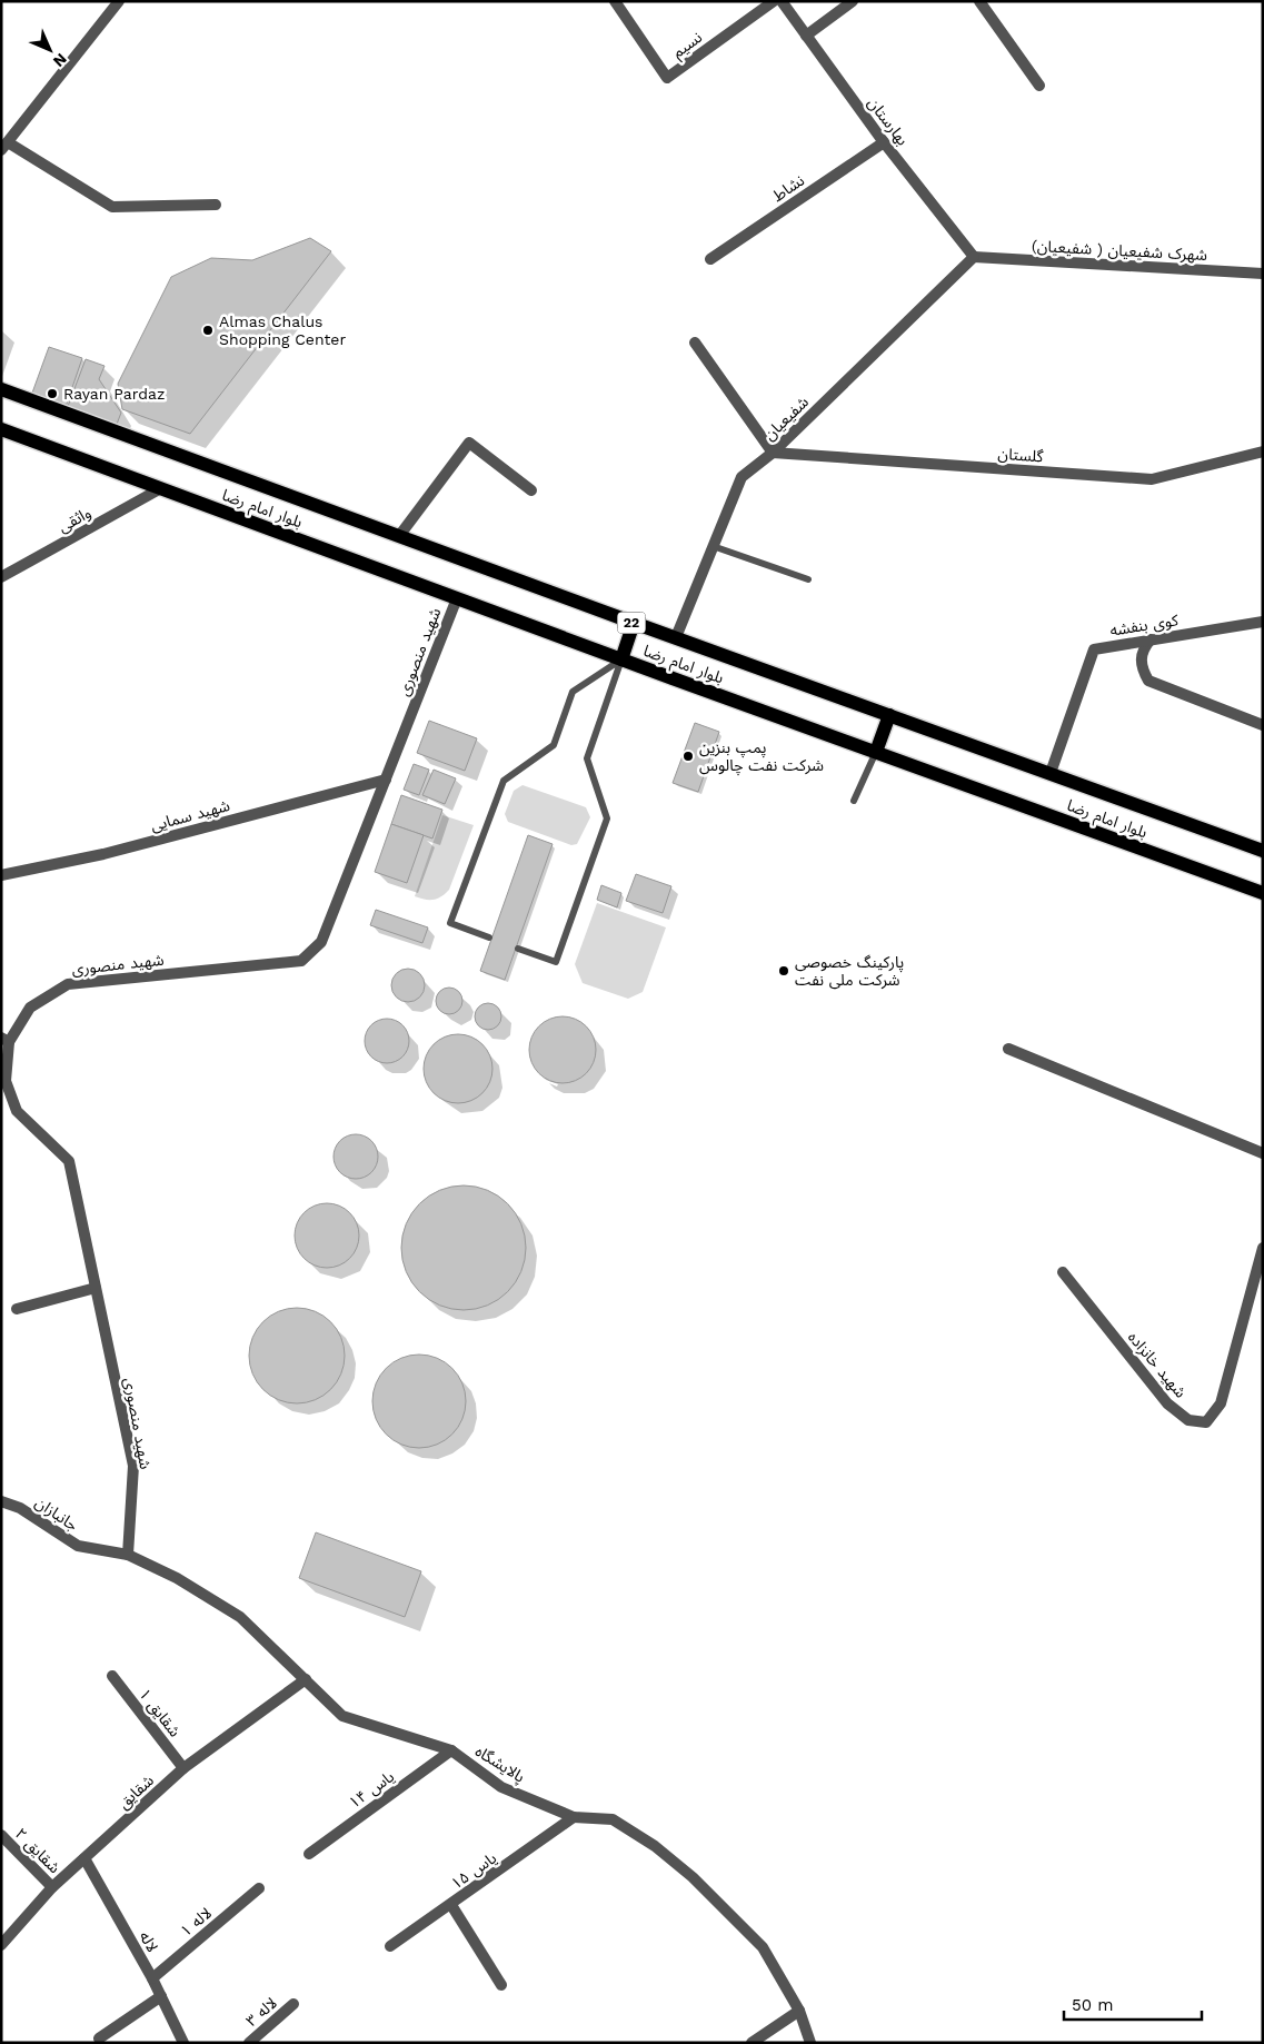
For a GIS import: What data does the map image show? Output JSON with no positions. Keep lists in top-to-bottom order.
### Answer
{
  "streets": {
    "main road": ["بلوار امام رضا", "22"],
    "street": [
      "نسیم",
      "بهارستان",
      "نشاط",
      "شهرک شفیعیان ( شفیعیان)",
      "شفیعیان",
      "گلستان",
      "واثقی",
      "کوی بنفشه",
      "شهید منصوری",
      "شهید سمایی",
      "شهید خانزاده",
      "جانبازان",
      "شقایق ۱",
      "پالایشگاه",
      "یاس ۱۴",
      "شقایق",
      "شقایق ۲",
      "یاس ۱۵",
      "لاله ۱",
      "لاله",
      "لاله ۳"
    ]
  },
  "crossings": [
    ["بهارستان", "نشاط"],
    ["بهارستان", "شهرک شفیعیان ( شفیعیان)"],
    ["بهارستان", "شفیعیان"],
    ["شهرک شفیعیان ( شفیعیان)", "شفیعیان"],
    ["شفیعیان", "گلستان"],
    ["شفیعیان", "بلوار امام رضا"],
    ["بلوار امام رضا", "واثقی"],
    ["بلوار امام رضا", "کوی بنفشه"],
    ["بلوار امام رضا", "شهید منصوری"],
    ["شهید منصوری", "شهید سمایی"],
    ["شهید منصوری", "جانبازان"],
    ["شهید منصوری", "پالایشگاه"],
    ["جانبازان", "پالایشگاه"],
    ["شقایق ۱", "شقایق"],
    ["پالایشگاه", "یاس ۱۴"],
    ["پالایشگاه", "شقایق"],
    ["پالایشگاه", "یاس ۱۵"],
    ["شقایق", "شقایق ۲"],
    ["شقایق", "لاله"],
    ["لاله ۱", "لاله"]
  ],
  "places": [
    "Almas Chalus Shopping Center",
    "Rayan Pardaz",
    "پمپ بنزین شرکت نفت چالوس",
    "پارکینگ خصوصی شرکت ملی نفت"
  ],
  "scale_bar": "50 m",
  "north": "bottom right"
}
